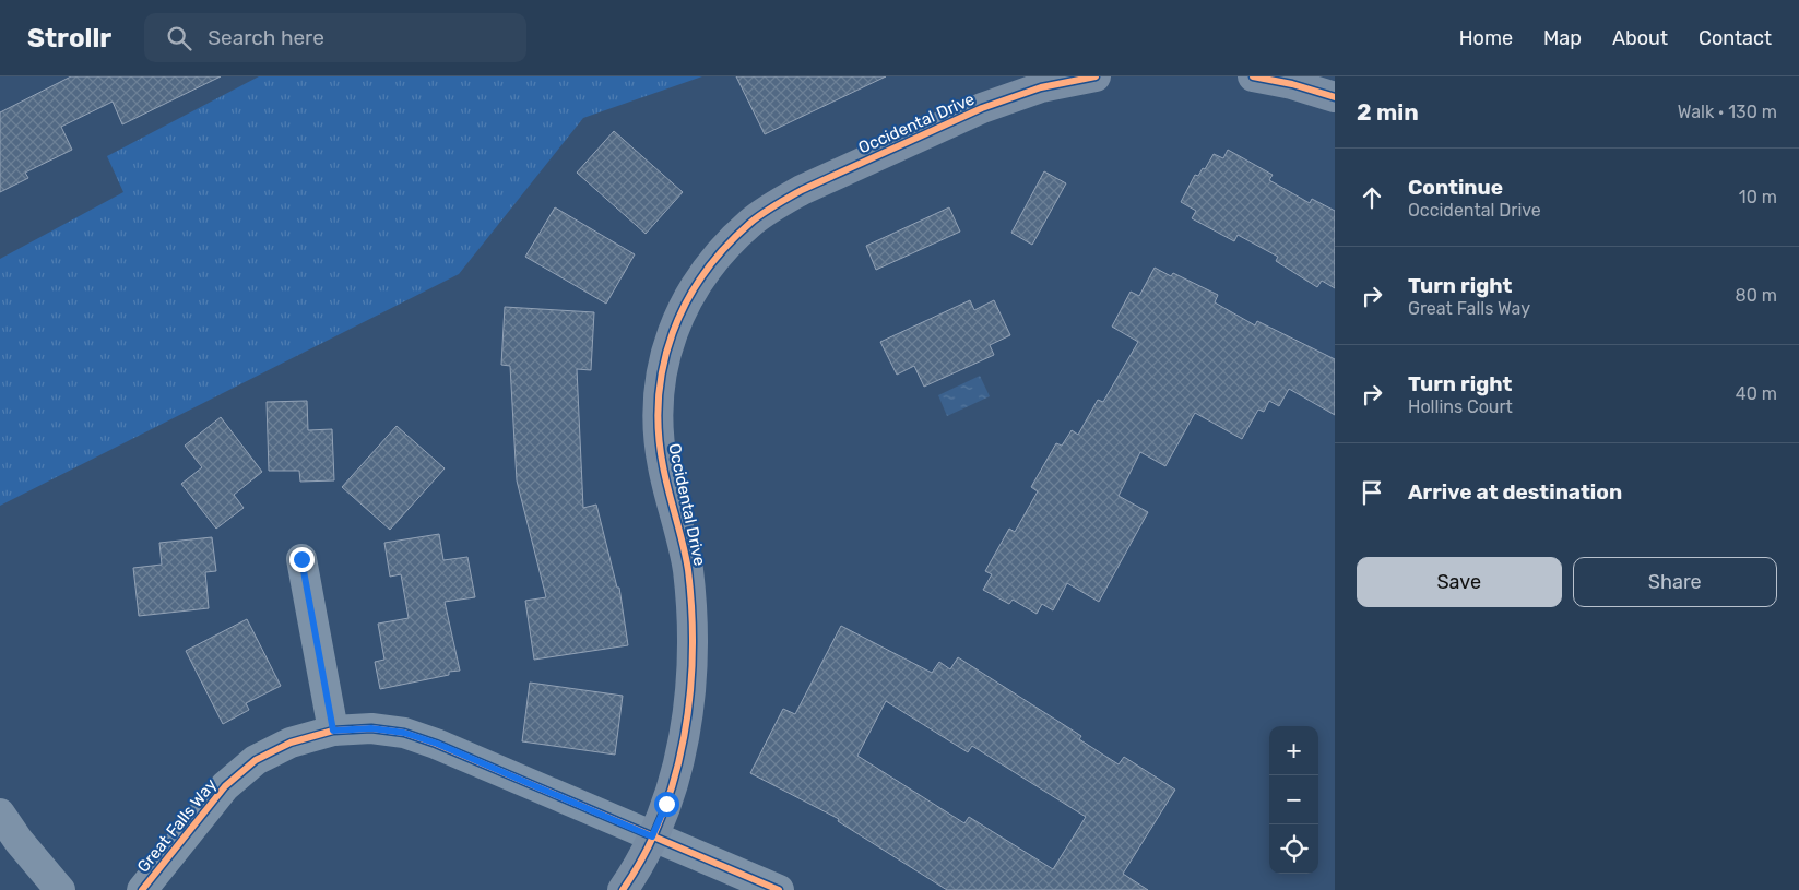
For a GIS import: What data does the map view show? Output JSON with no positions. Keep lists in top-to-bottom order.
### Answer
{
  "streets": {
    "street": ["Occidental Drive", "Great Falls Way"]
  },
  "crossings": [
    ["Occidental Drive", "Great Falls Way"]
  ],
  "page": {
    "header": "Strollr",
    "search": "Search here",
    "nav": [
      "Home",
      "Map",
      "About",
      "Contact"
    ],
    "heading": ["2 min", "Walk · 130 m"],
    "list": [
      ["Continue", "Occidental Drive", "10 m"],
      ["Turn right", "Great Falls Way", "80 m"],
      ["Turn right", "Hollins Court", "40 m"],
      "Arrive at destination"
    ],
    "buttons": ["Save", "Share"],
    "map_buttons": ["+", "−"]
  }
}
